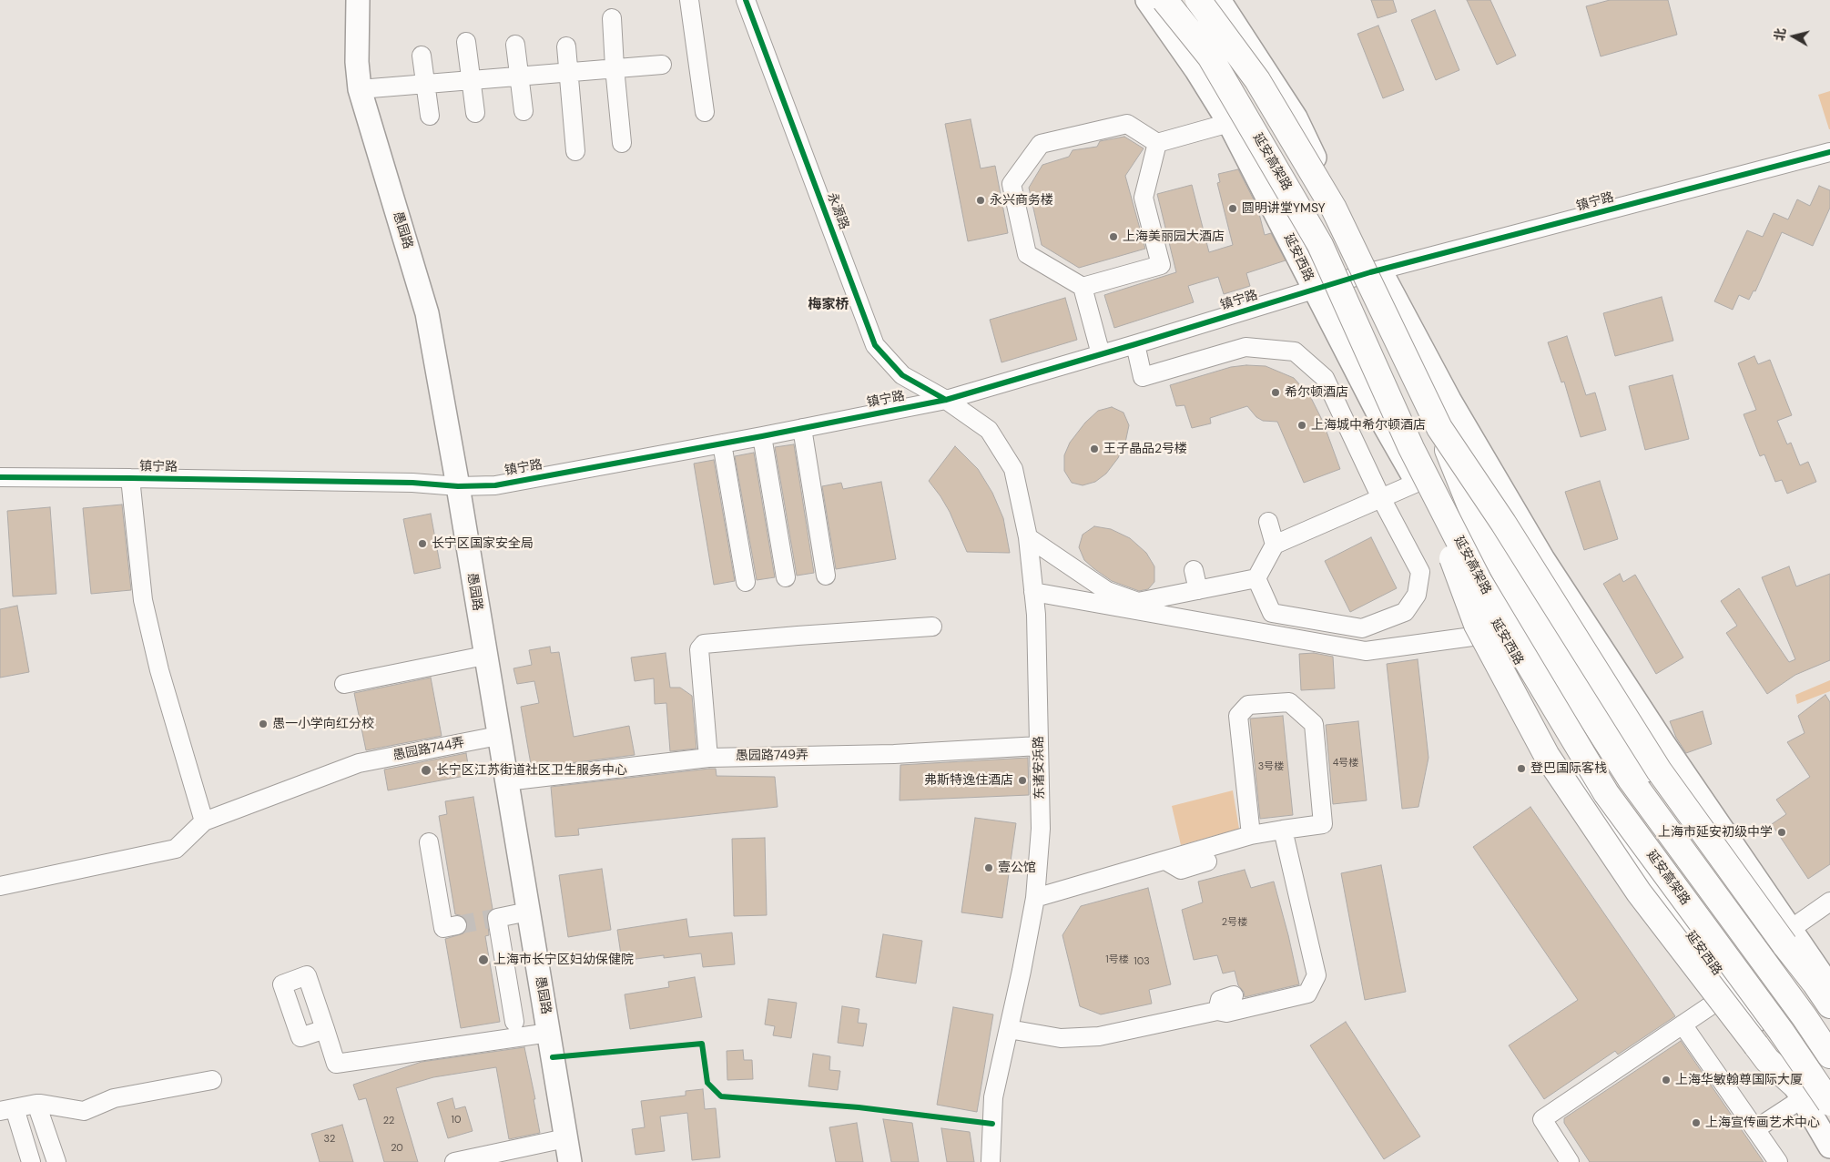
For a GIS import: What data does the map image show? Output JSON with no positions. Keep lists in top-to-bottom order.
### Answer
{
  "streets": {
    "highway": ["延安高架路"],
    "main road": ["愚园路", "延安西路"],
    "street": [
      "镇宁路",
      "永源路",
      "愚园路744弄",
      "愚园路749弄",
      "东诸安浜路"
    ]
  },
  "crossings": [
    ["镇宁路", "永源路"],
    ["镇宁路", "愚园路"],
    ["镇宁路", "延安西路"],
    ["镇宁路", "东诸安浜路"],
    ["永源路", "东诸安浜路"],
    ["愚园路", "愚园路744弄"],
    ["愚园路", "愚园路749弄"],
    ["愚园路749弄", "东诸安浜路"]
  ],
  "districts": ["梅家桥"],
  "places": [
    "永兴商务楼",
    "圆明讲堂YMSY",
    "上海美丽园大酒店",
    "希尔顿酒店",
    "上海城中希尔顿酒店",
    "王子晶品2号楼",
    "长宁区国家安全局",
    "愚一小学向红分校",
    "登巴国际客栈",
    "长宁区江苏街道社区卫生服务中心",
    "弗斯特逸住酒店",
    "上海市延安初级中学",
    "壹公馆",
    "上海市长宁区妇幼保健院",
    "上海华敏翰尊国际大厦",
    "上海宣传画艺术中心"
  ],
  "house_numbers": [
    "4号楼",
    "3号楼",
    "2号楼",
    "1号楼",
    "103",
    "10",
    "22",
    "32",
    "20"
  ],
  "north": "left"
}
